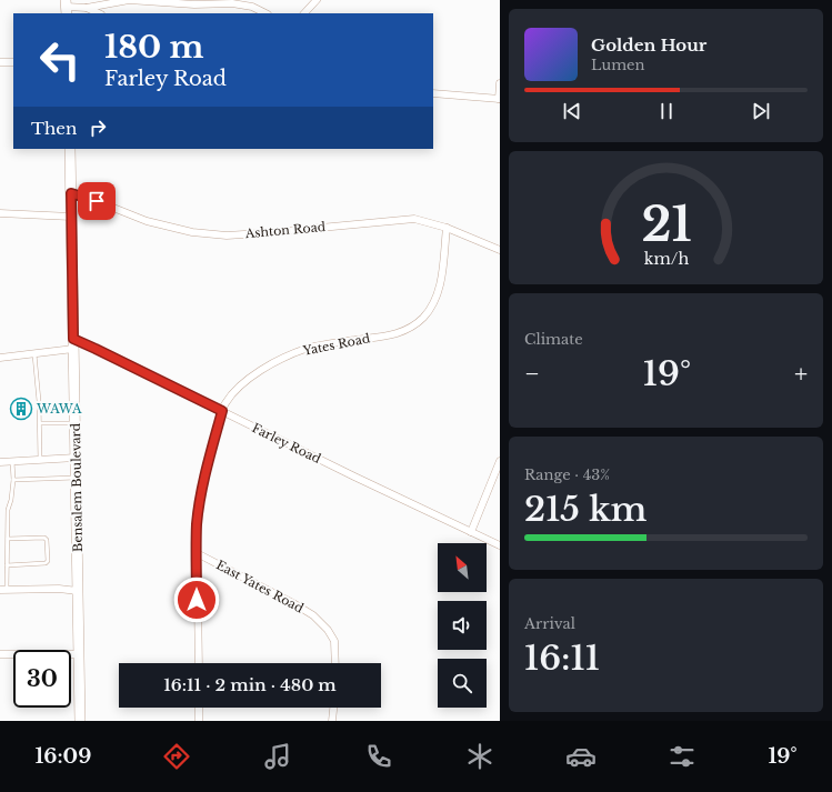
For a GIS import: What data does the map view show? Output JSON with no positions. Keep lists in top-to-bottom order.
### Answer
{
  "streets": {
    "main road": ["Bensalem Boulevard"],
    "street": [
      "Ashton Road",
      "Yates Road",
      "Farley Road",
      "East Yates Road"
    ]
  },
  "crossings": [
    ["Ashton Road", "Yates Road"],
    ["Ashton Road", "Bensalem Boulevard"],
    ["Yates Road", "Farley Road"],
    ["Yates Road", "East Yates Road"],
    ["Farley Road", "Bensalem Boulevard"]
  ],
  "places": {
    "building": ["WAWA"]
  },
  "north": "top left",
  "page": {
    "turn": ["180 m", "Farley Road"],
    "song": ["Golden Hour", "Lumen"],
    "then": "Then",
    "tile": [
      "Climate",
      ["Range · 43%", "215 km"],
      ["Arrival", "16:11"]
    ],
    "heat": ["−", "19°", "+"],
    "limit": "30",
    "trip": "16:11 · 2 min · 480 m",
    "tabs": ["16:09", "19°"],
    "gauge": ["21", "km/h"]
  }
}
